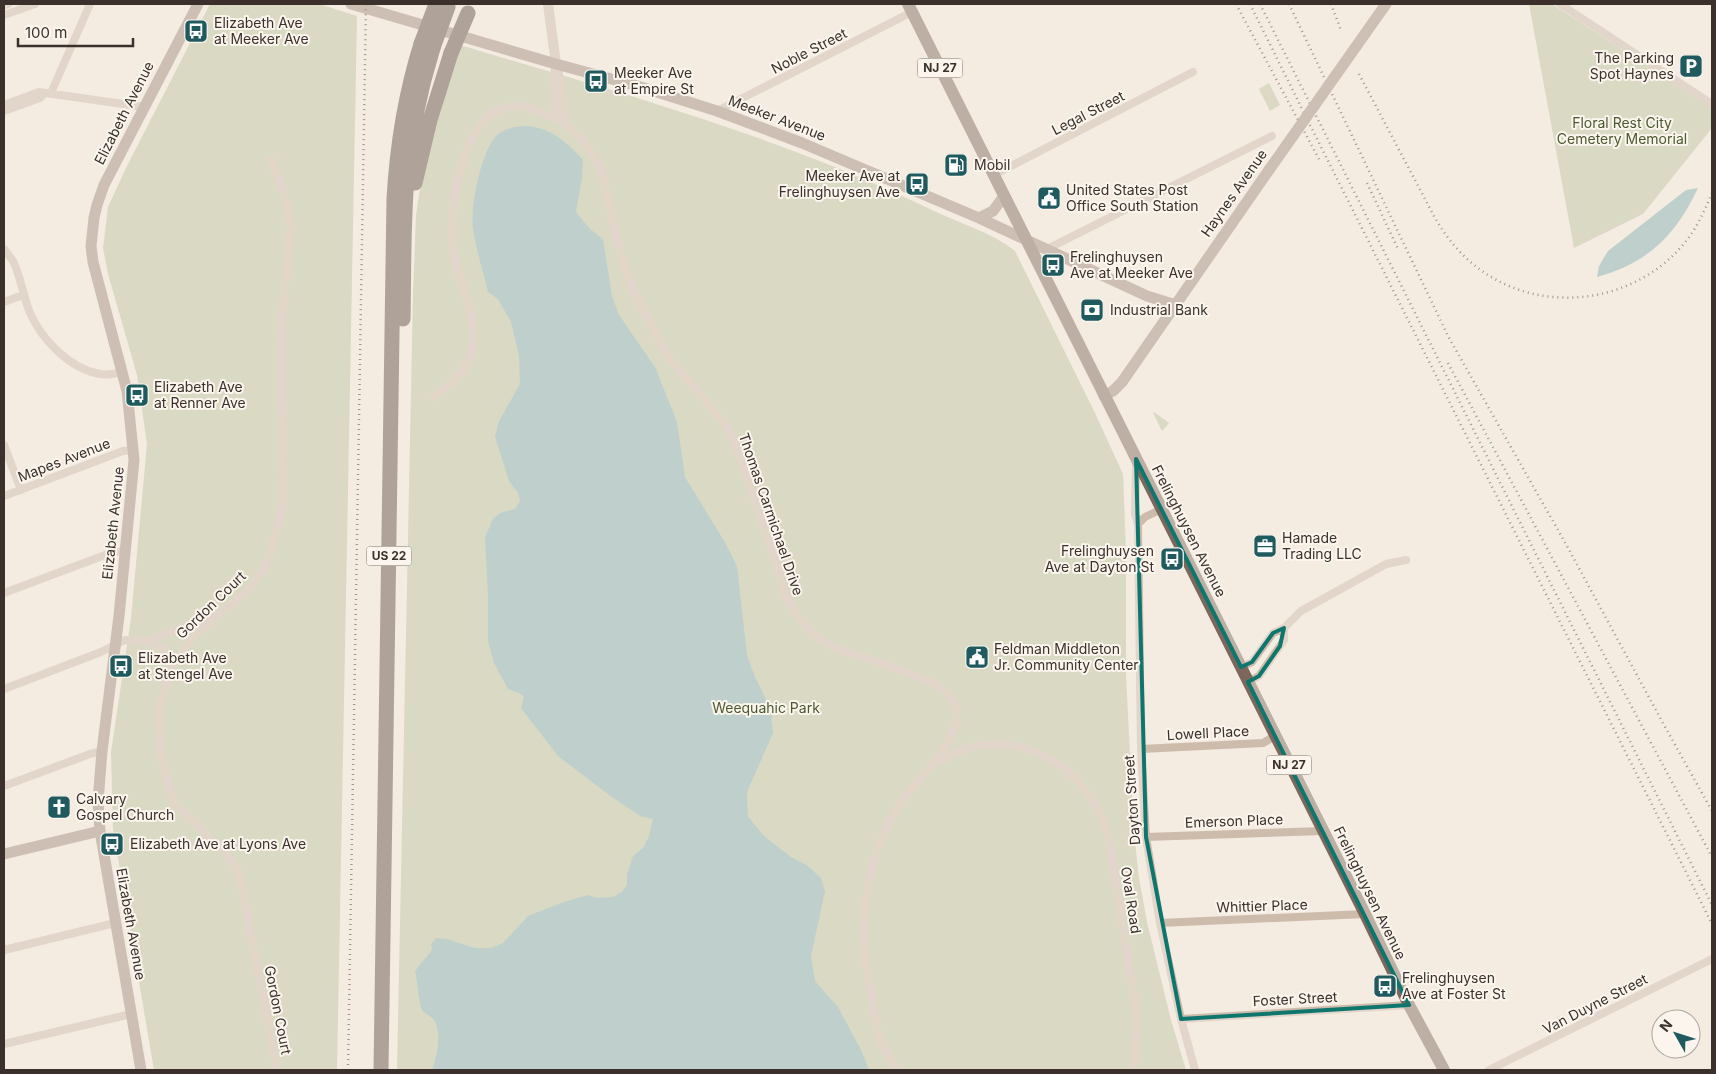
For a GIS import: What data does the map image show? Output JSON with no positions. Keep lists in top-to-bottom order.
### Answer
{
  "streets": {
    "highway": ["US 22"],
    "main road": [
      "NJ 27",
      "Elizabeth Avenue",
      "Meeker Avenue",
      "Haynes Avenue",
      "Frelinghuysen Avenue"
    ],
    "street": [
      "Noble Street",
      "Legal Street",
      "Mapes Avenue",
      "Thomas Carmichael Drive",
      "Gordon Court",
      "Lowell Place",
      "Dayton Street",
      "Emerson Place",
      "Oval Road",
      "Whittier Place",
      "Foster Street",
      "Van Duyne Street"
    ]
  },
  "crossings": [
    ["Noble Street", "Meeker Avenue"],
    ["Noble Street", "Frelinghuysen Avenue"],
    ["Elizabeth Avenue", "Mapes Avenue"],
    ["Legal Street", "Frelinghuysen Avenue"],
    ["Meeker Avenue", "Haynes Avenue"],
    ["Meeker Avenue", "Frelinghuysen Avenue"],
    ["Haynes Avenue", "Frelinghuysen Avenue"],
    ["Thomas Carmichael Drive", "Oval Road"],
    ["Frelinghuysen Avenue", "Lowell Place"],
    ["Frelinghuysen Avenue", "Dayton Street"],
    ["Frelinghuysen Avenue", "Emerson Place"],
    ["Frelinghuysen Avenue", "Whittier Place"],
    ["Frelinghuysen Avenue", "Foster Street"],
    ["Lowell Place", "Dayton Street"],
    ["Dayton Street", "Emerson Place"],
    ["Dayton Street", "Whittier Place"],
    ["Dayton Street", "Foster Street"]
  ],
  "parks": ["Floral Rest City Cemetery Memorial", "Weequahic Park"],
  "places": {
    "bus stop": [
      "Elizabeth Ave at Meeker Ave",
      "Meeker Ave at Empire St",
      "Meeker Ave at Frelinghuysen Ave",
      "Frelinghuysen Ave at Meeker Ave",
      "Elizabeth Ave at Renner Ave",
      "Frelinghuysen Ave at Dayton St",
      "Elizabeth Ave at Stengel Ave",
      "Elizabeth Ave at Lyons Ave",
      "Frelinghuysen Ave at Foster St"
    ],
    "parking": ["The Parking Spot Haynes"],
    "fuel station": ["Mobil"],
    "public building": ["United States Post Office South Station", "Feldman Middleton Jr. Community Center"],
    "bank": ["Industrial Bank"],
    "office": ["Hamade Trading LLC"],
    "church": ["Calvary Gospel Church"]
  },
  "scale_bar": "100 m",
  "north": "top left"
}
